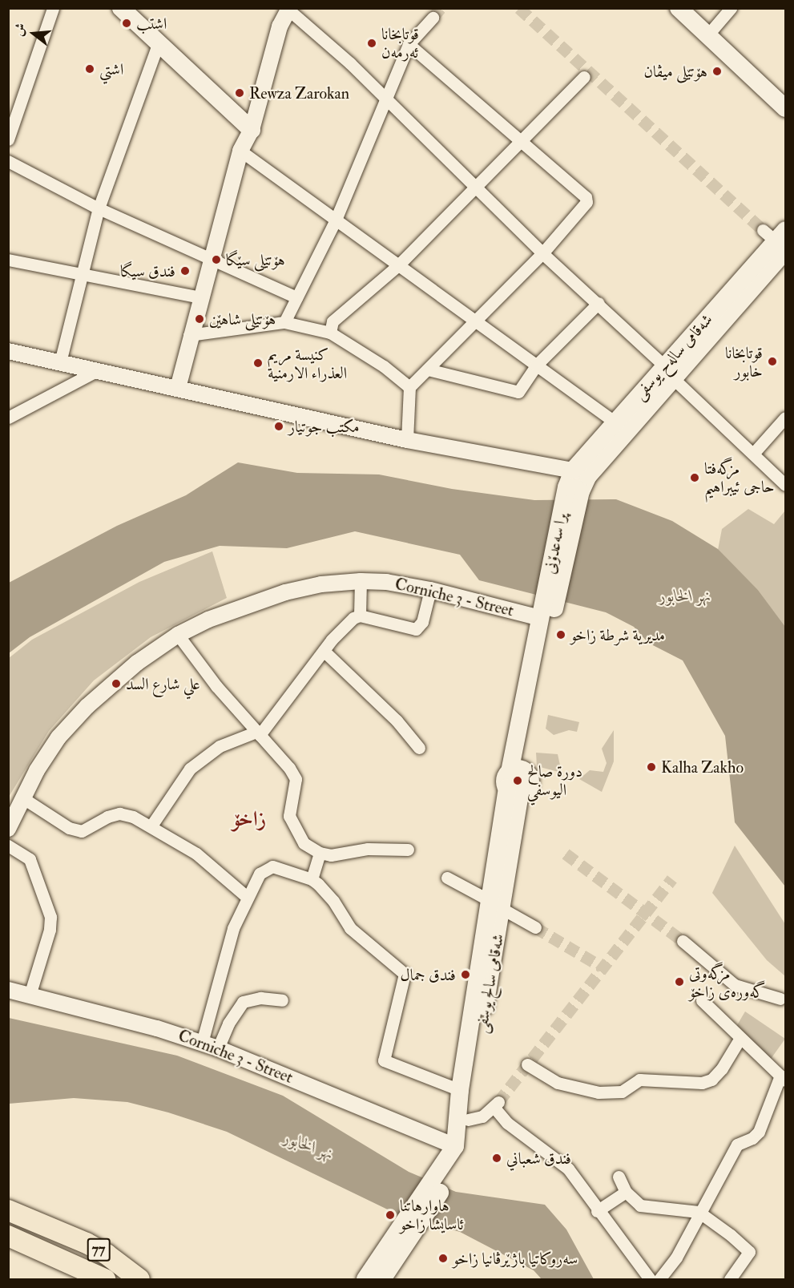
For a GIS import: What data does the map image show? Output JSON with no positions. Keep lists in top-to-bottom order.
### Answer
{
  "streets": {
    "highway": ["77"],
    "main road": ["شەقامی سالەح یوسفی", "پرا سەعدۆنی", "شەقامی سالح یوسفی"],
    "street": ["Corniche 3 - Street"]
  },
  "crossings": [
    ["شەقامی سالەح یوسفی", "پرا سەعدۆنی"],
    ["پرا سەعدۆنی", "شەقامی سالح یوسفی"],
    ["Corniche 3 - Street", "شەقامی سالح یوسفی"]
  ],
  "districts": ["زاخۆ"],
  "water": ["نهر الخابور"],
  "places": [
    "اشتب",
    "قوتابخانا ئه‌رمه‌ن",
    "اشتي",
    "هۆتێلی میڤان",
    "Rewza Zarokan",
    "هۆتێلی سێگا",
    "فندق سيگا",
    "هۆتێلی شاهێن",
    "قوتابخانا خابور",
    "كنيسة مريم العذراء الارمنية",
    "مکتب جوتیار",
    "مزگه‌فتا حاجى ئيبراهيم",
    "مديرية شرطة زاخو",
    "علي شارع السد",
    "Kalha Zakho",
    "دورة صالح اليوسفي",
    "فندق جمال",
    "مزگەوتی گەورەی زاخۆ",
    "فندق شعباني",
    "هاوارهاتنا ئاسایشا زاخو",
    "سه‌روكاتيا باژێرڤانيا زاخو"
  ],
  "north": "left"
}
